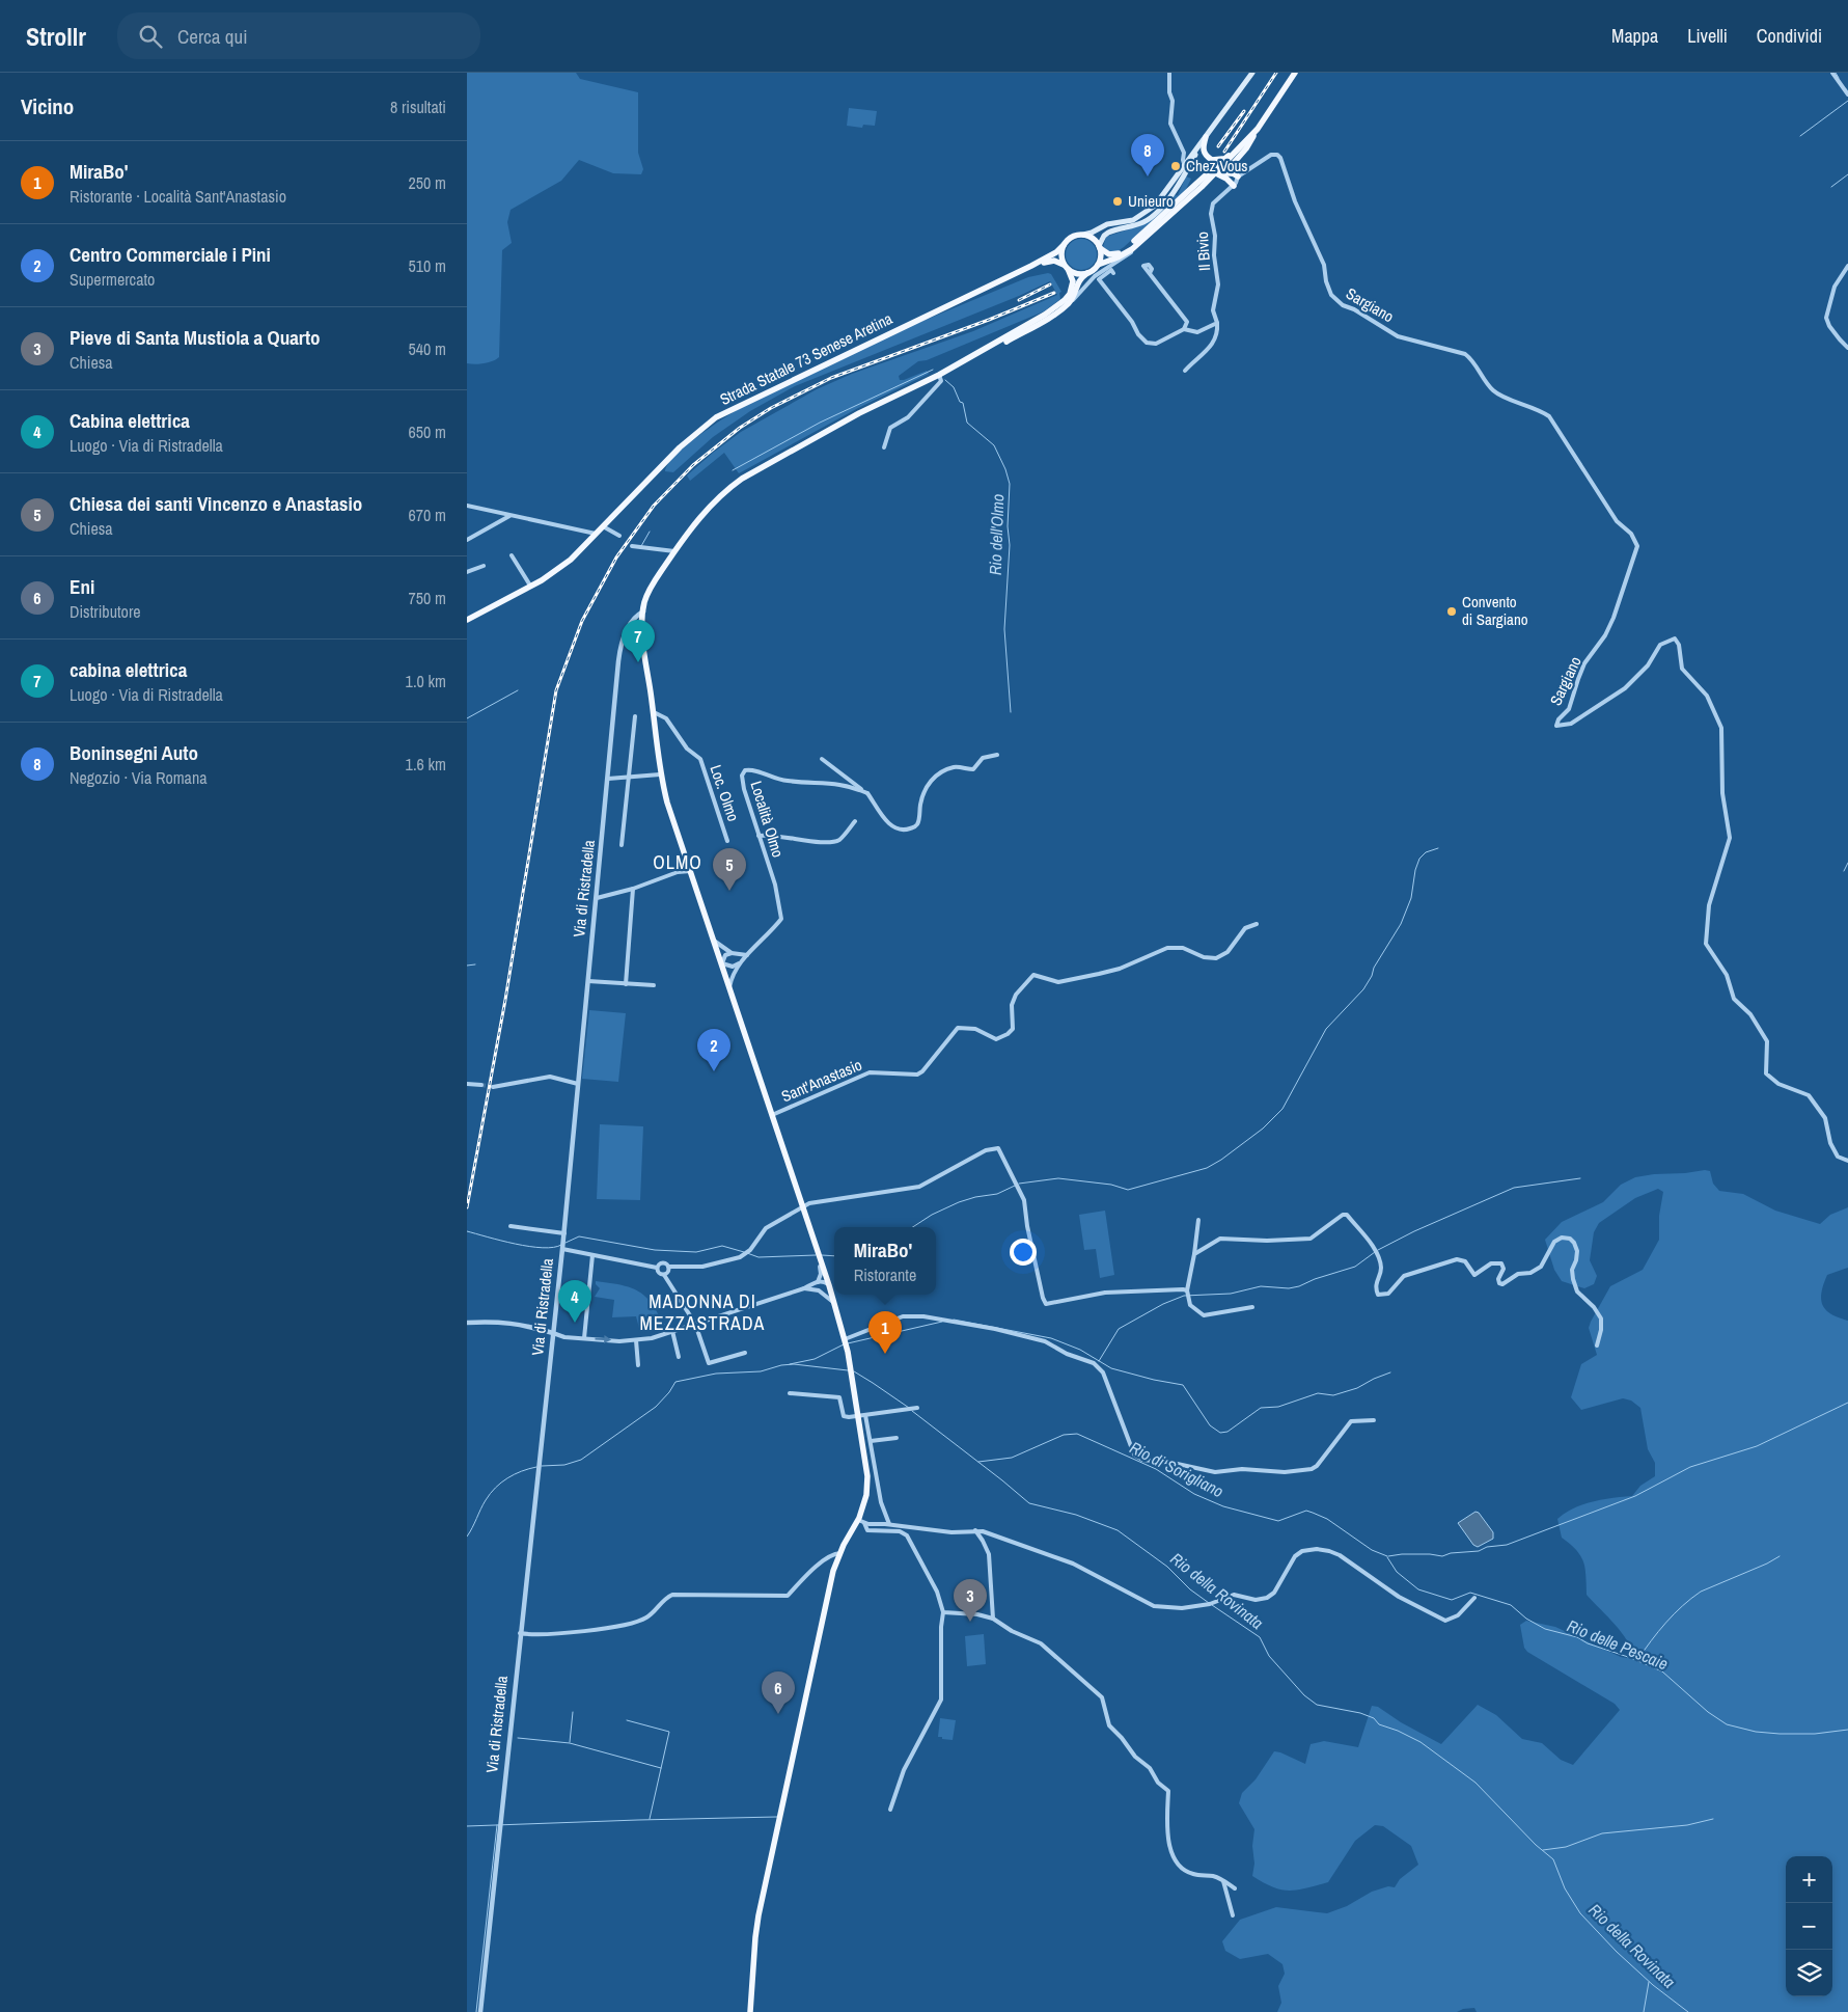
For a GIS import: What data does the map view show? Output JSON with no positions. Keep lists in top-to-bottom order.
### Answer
{
  "streets": {
    "main road": ["Strada Statale 73 Senese Aretina"],
    "street": [
      "Il Bivio",
      "Sargiano",
      "Loc. Olmo",
      "Località Olmo",
      "Via di Ristradella",
      "Sant'Anastasio"
    ]
  },
  "crossings": [
    ["Il Bivio", "Sargiano"]
  ],
  "districts": ["OLMO", "MADONNA DI MEZZASTRADA"],
  "water": [
    "Rio dell'Olmo",
    "Rio di Sorigliano",
    "Rio della Rovinata",
    "Rio delle Pescaie"
  ],
  "places": ["Chez Vous", "Unieuro", "Convento di Sargiano"],
  "page": {
    "header": "Strollr",
    "search": "Cerca qui",
    "nav": ["Mappa", "Livelli", "Condividi"],
    "heading": ["Vicino", "8 risultati"],
    "pins": [
      "8",
      "7",
      "5",
      "2",
      "4",
      "1",
      "3",
      "6"
    ],
    "list": [
      {
        "mark": "1",
        "name": "MiraBo'",
        "note": "Ristorante · Località Sant'Anastasio",
        "value": "250 m"
      },
      {
        "mark": "2",
        "name": "Centro Commerciale i Pini",
        "note": "Supermercato",
        "value": "510 m"
      },
      {
        "mark": "3",
        "name": "Pieve di Santa Mustiola a Quarto",
        "note": "Chiesa",
        "value": "540 m"
      },
      {
        "mark": "4",
        "name": "Cabina elettrica",
        "note": "Luogo · Via di Ristradella",
        "value": "650 m"
      },
      {
        "mark": "5",
        "name": "Chiesa dei santi Vincenzo e Anastasio",
        "note": "Chiesa",
        "value": "670 m"
      },
      {
        "mark": "6",
        "name": "Eni",
        "note": "Distributore",
        "value": "750 m"
      },
      {
        "mark": "7",
        "name": "cabina elettrica",
        "note": "Luogo · Via di Ristradella",
        "value": "1.0 km"
      },
      {
        "mark": "8",
        "name": "Boninsegni Auto",
        "note": "Negozio · Via Romana",
        "value": "1.6 km"
      }
    ],
    "popup": ["MiraBo'", "Ristorante"],
    "map_buttons": ["+", "−"]
  }
}
